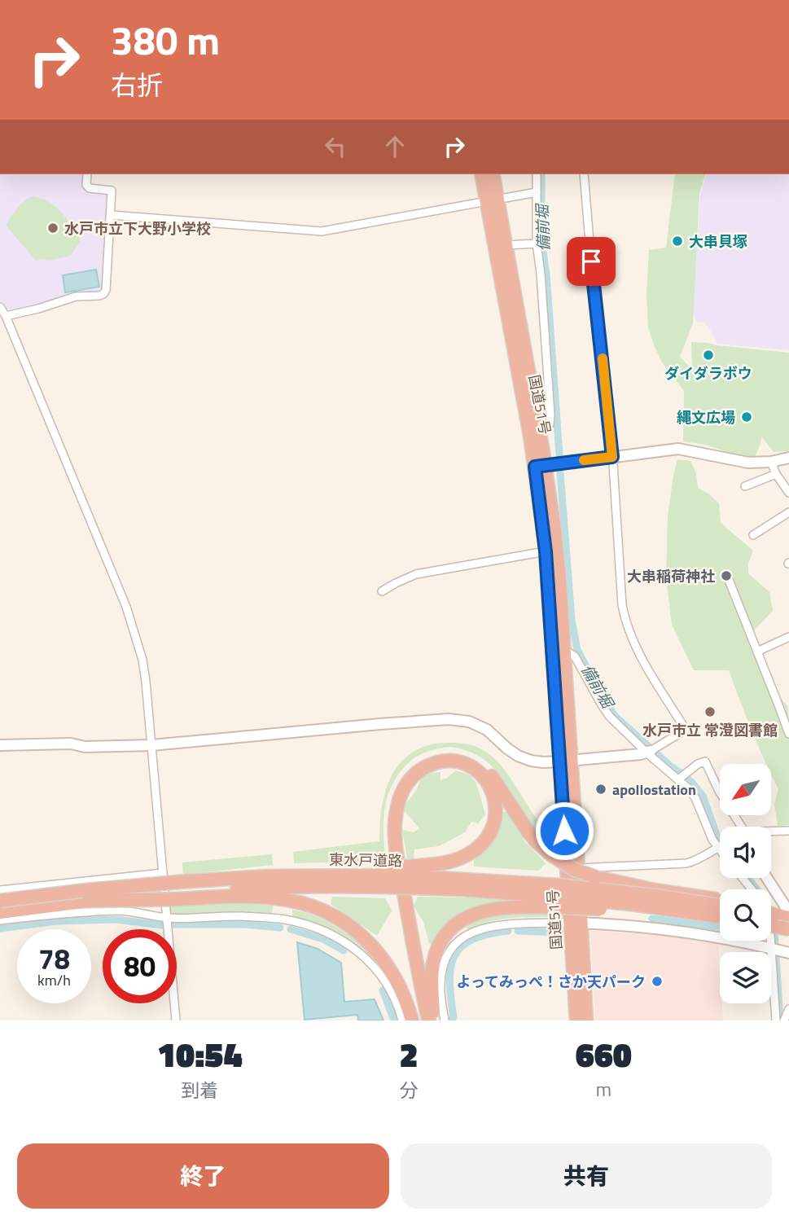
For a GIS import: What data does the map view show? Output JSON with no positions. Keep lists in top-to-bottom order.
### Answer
{
  "streets": {
    "highway": ["国道51号", "東水戸道路"]
  },
  "water": ["備前堀"],
  "places": [
    "水戸市立下大野小学校",
    "大串貝塚",
    "ダイダラボウ",
    "縄文広場",
    "大串稲荷神社",
    "水戸市立 常澄図書館",
    "apollostation",
    "よってみっぺ！さか天パーク"
  ],
  "north": "bottom left",
  "page": {
    "turn": ["380 m", "右折"],
    "speed": "78 km/h",
    "limit": "80",
    "eta": [
      "10:54",
      "到着",
      "2",
      "分",
      "660",
      "m"
    ],
    "buttons": ["終了", "共有"]
  }
}
